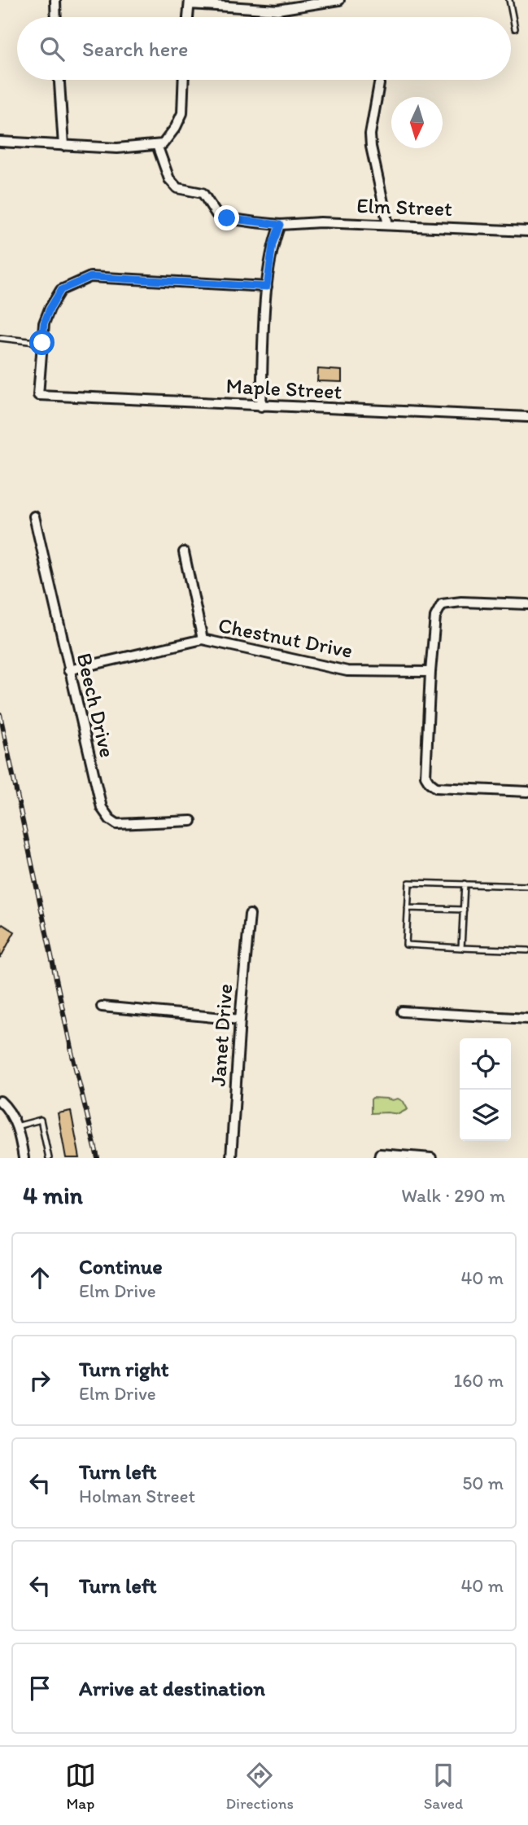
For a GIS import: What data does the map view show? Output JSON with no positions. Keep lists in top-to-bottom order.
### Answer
{
  "streets": {
    "street": [
      "Elm Street",
      "Maple Street",
      "Chestnut Drive",
      "Beech Drive",
      "Janet Drive"
    ]
  },
  "crossings": [
    ["Chestnut Drive", "Beech Drive"]
  ],
  "north": "bottom",
  "page": {
    "search": "Search here",
    "heading": ["4 min", "Walk · 290 m"],
    "list": [
      ["Continue", "Elm Drive", "40 m"],
      ["Turn right", "Elm Drive", "160 m"],
      ["Turn left", "Holman Street", "50 m"],
      ["Turn left", "40 m"],
      "Arrive at destination"
    ],
    "nav": ["Map", "Directions", "Saved"]
  }
}
